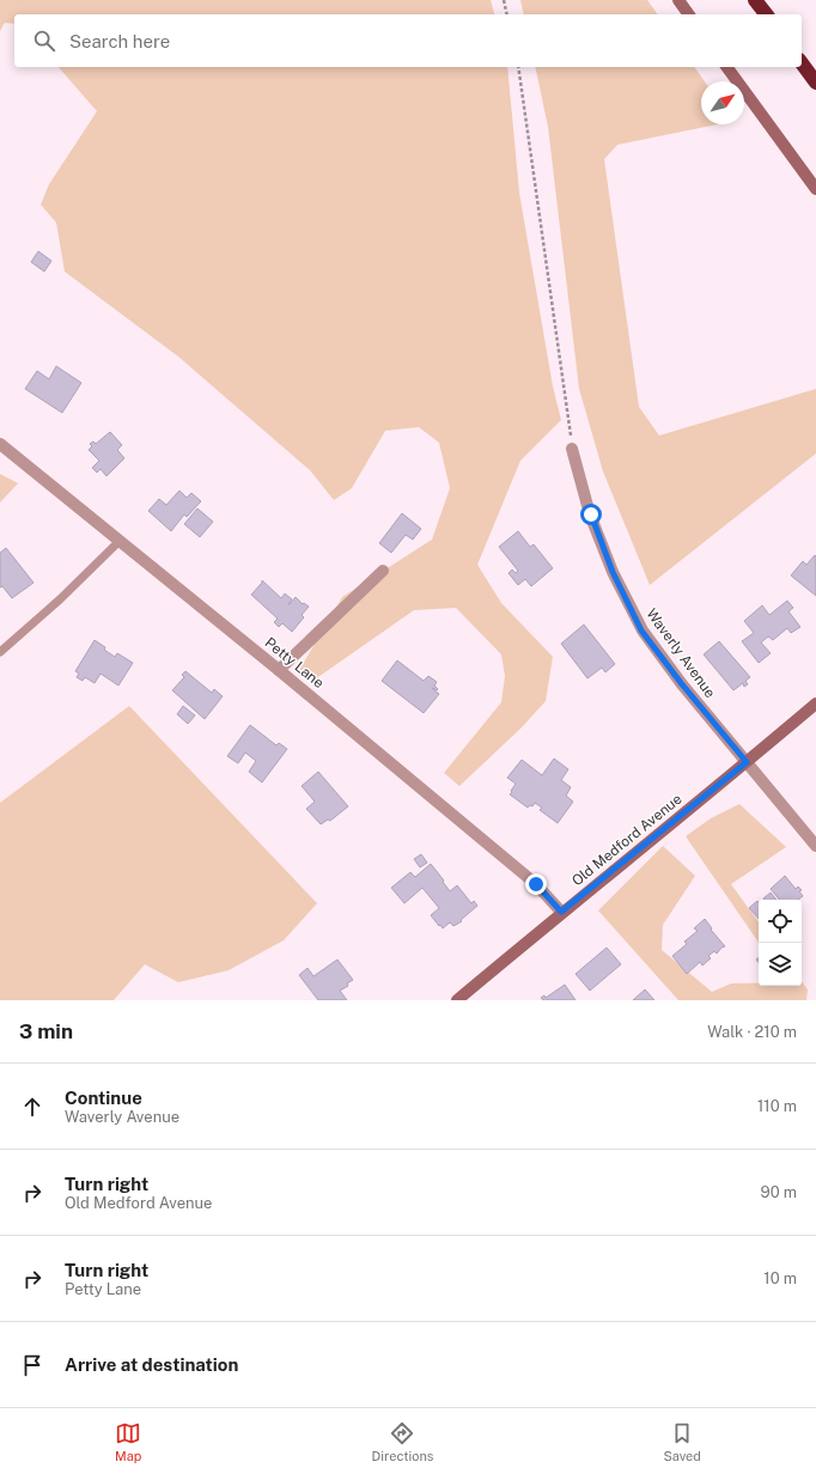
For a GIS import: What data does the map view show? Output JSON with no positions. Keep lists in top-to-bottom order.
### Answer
{
  "streets": {
    "street": ["Waverly Avenue", "Petty Lane", "Old Medford Avenue"]
  },
  "crossings": [
    ["Waverly Avenue", "Old Medford Avenue"],
    ["Petty Lane", "Old Medford Avenue"]
  ],
  "north": "top right",
  "page": {
    "search": "Search here",
    "heading": ["3 min", "Walk · 210 m"],
    "list": [
      ["Continue", "Waverly Avenue", "110 m"],
      ["Turn right", "Old Medford Avenue", "90 m"],
      ["Turn right", "Petty Lane", "10 m"],
      "Arrive at destination"
    ],
    "nav": ["Map", "Directions", "Saved"]
  }
}
